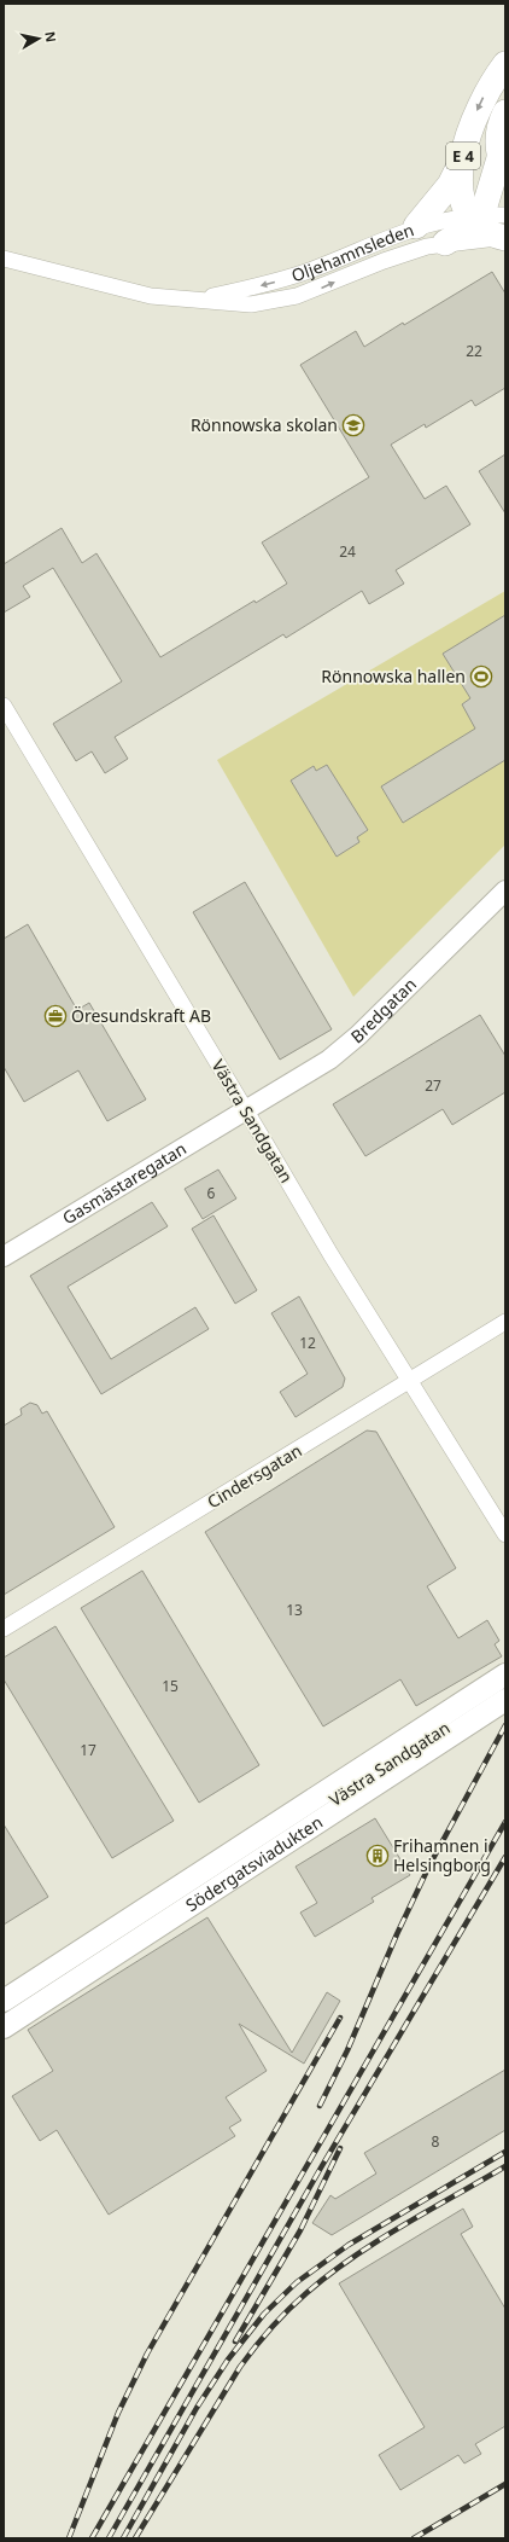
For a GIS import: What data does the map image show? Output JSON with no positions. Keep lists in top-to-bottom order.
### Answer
{
  "streets": {
    "highway": ["E 4"],
    "main road": ["Södergatsviadukten"],
    "street": [
      "Oljehamnsleden",
      "Bredgatan",
      "Västra Sandgatan",
      "Gasmästaregatan",
      "Cindersgatan"
    ]
  },
  "crossings": [
    ["E 4", "Oljehamnsleden"],
    ["Bredgatan", "Västra Sandgatan"],
    ["Bredgatan", "Gasmästaregatan"],
    ["Västra Sandgatan", "Gasmästaregatan"],
    ["Västra Sandgatan", "Cindersgatan"]
  ],
  "places": {
    "school or university": ["Rönnowska skolan"],
    "sports": ["Rönnowska hallen"],
    "office": ["Öresundskraft AB"],
    "building": ["Frihamnen i Helsingborg"]
  },
  "house_numbers": [
    "22",
    "24",
    "27",
    "6",
    "12",
    "13",
    "15",
    "17",
    "8"
  ],
  "north": "right"
}
